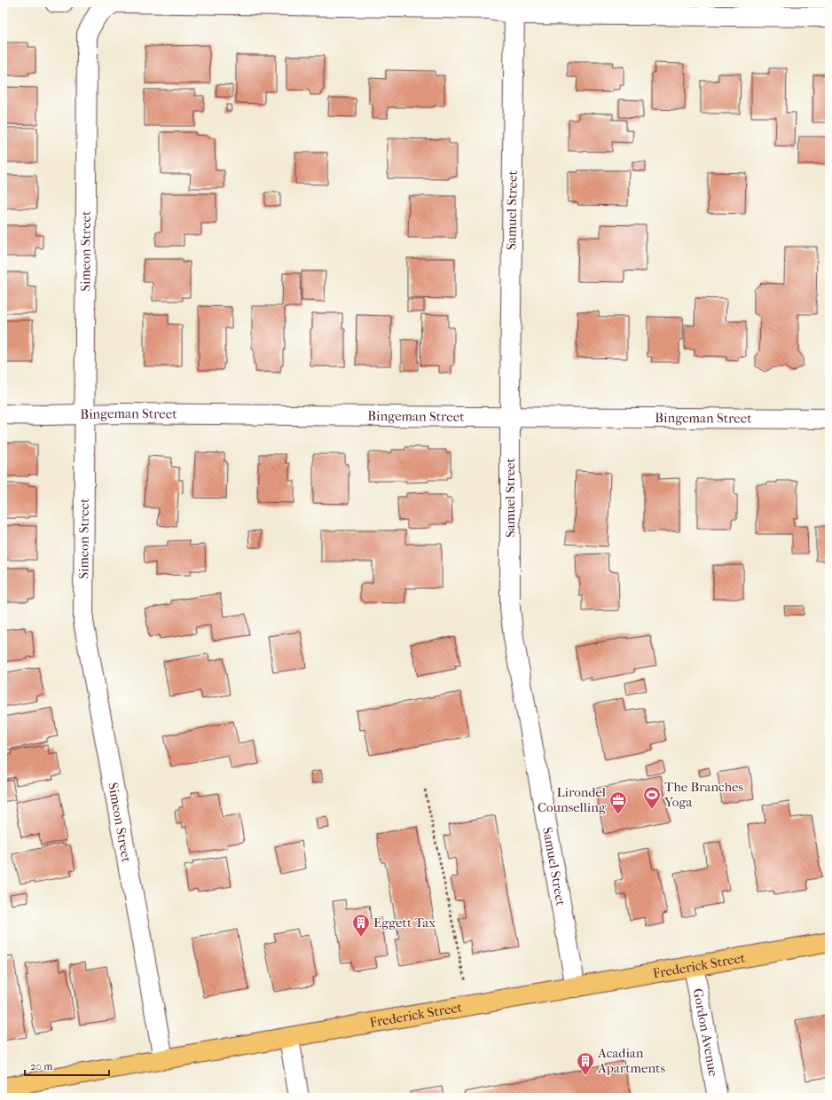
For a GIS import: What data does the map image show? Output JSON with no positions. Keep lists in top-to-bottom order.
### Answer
{
  "streets": {
    "main road": ["Frederick Street"],
    "street": [
      "Samuel Street",
      "Simeon Street",
      "Bingeman Street",
      "Gordon Avenue"
    ]
  },
  "crossings": [
    ["Samuel Street", "Simeon Street"],
    ["Samuel Street", "Bingeman Street"],
    ["Samuel Street", "Frederick Street"],
    ["Simeon Street", "Bingeman Street"],
    ["Simeon Street", "Frederick Street"],
    ["Frederick Street", "Gordon Avenue"]
  ],
  "places": {
    "sports": ["The Branches Yoga"],
    "office": ["Lirondel Counselling"],
    "building": ["Eggett Tax", "Acadian Apartments"]
  },
  "scale_bar": "20 m"
}
